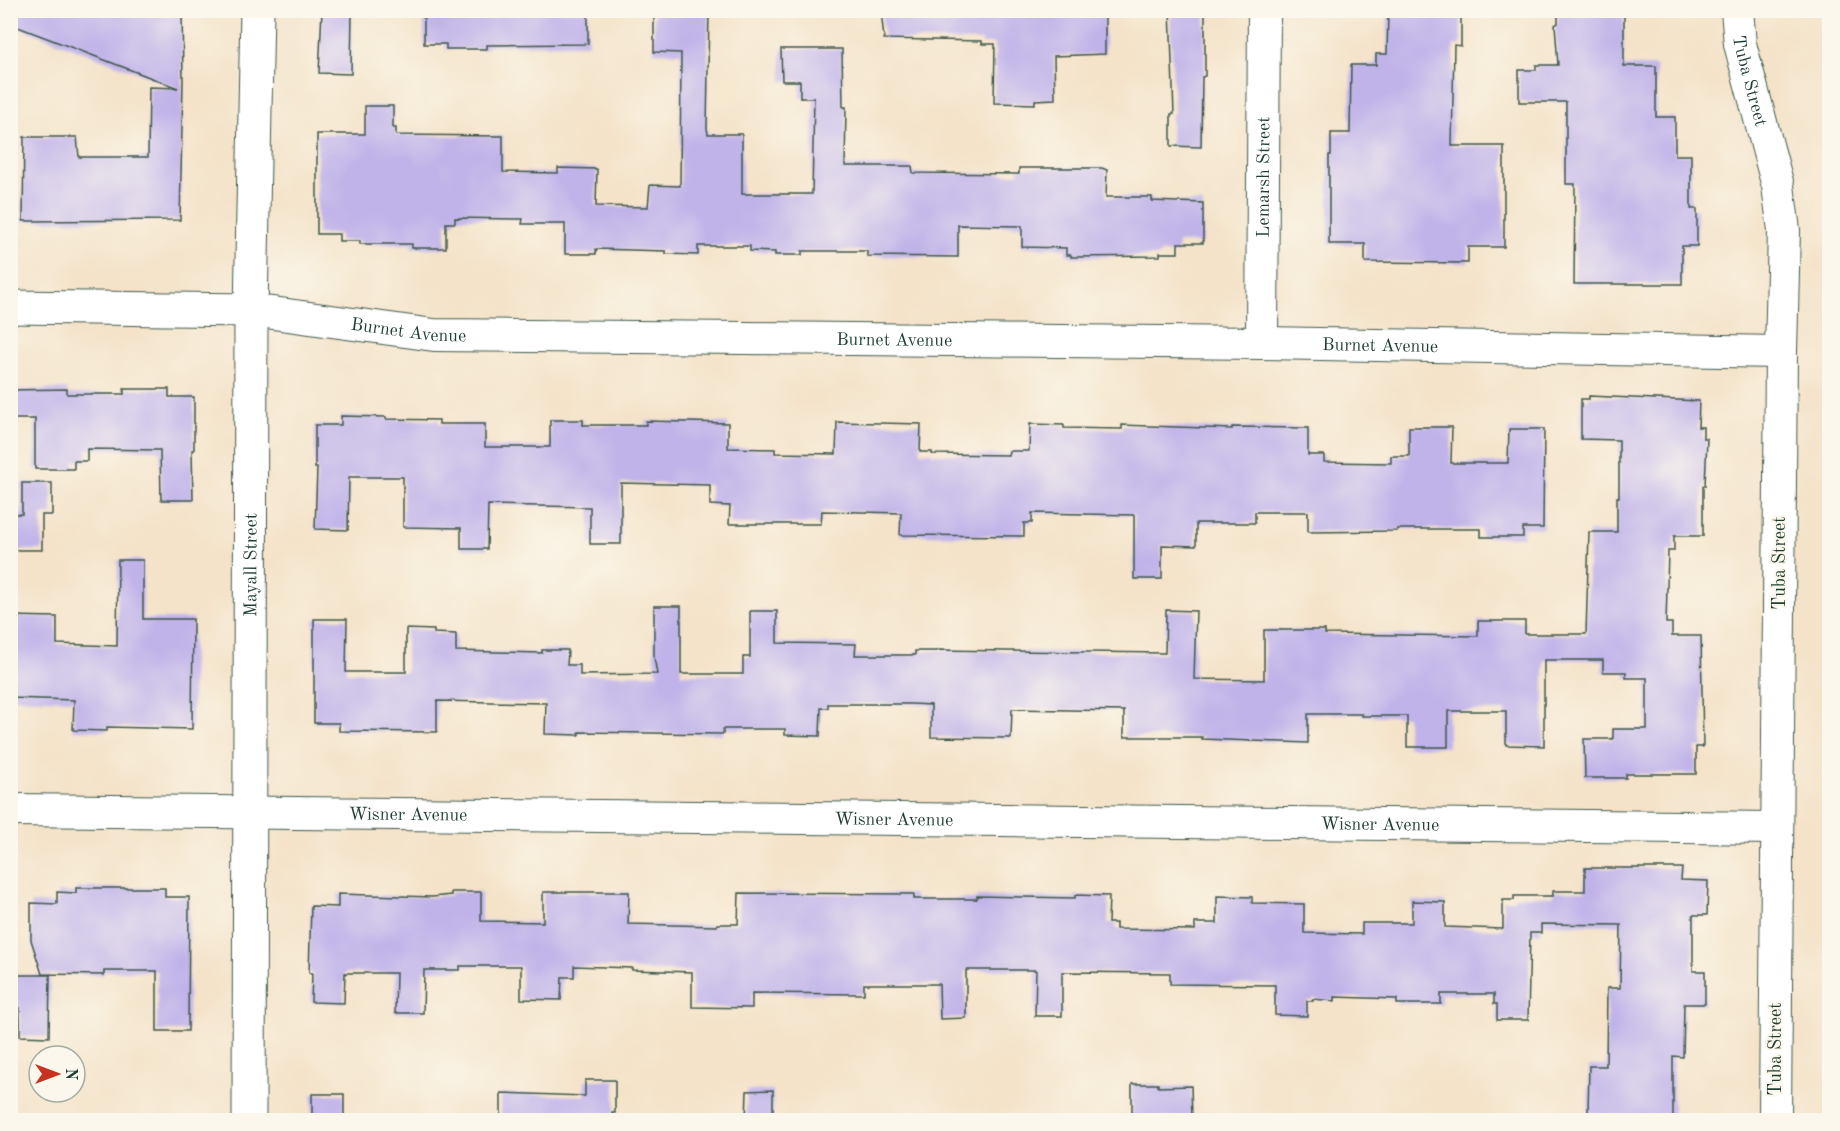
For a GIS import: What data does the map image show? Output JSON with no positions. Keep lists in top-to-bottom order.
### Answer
{
  "streets": {
    "street": [
      "Tuba Street",
      "Lemarsh Street",
      "Burnet Avenue",
      "Mayall Street",
      "Wisner Avenue"
    ]
  },
  "crossings": [
    ["Tuba Street", "Burnet Avenue"],
    ["Tuba Street", "Wisner Avenue"],
    ["Lemarsh Street", "Burnet Avenue"],
    ["Burnet Avenue", "Mayall Street"],
    ["Mayall Street", "Wisner Avenue"]
  ],
  "north": "right"
}
